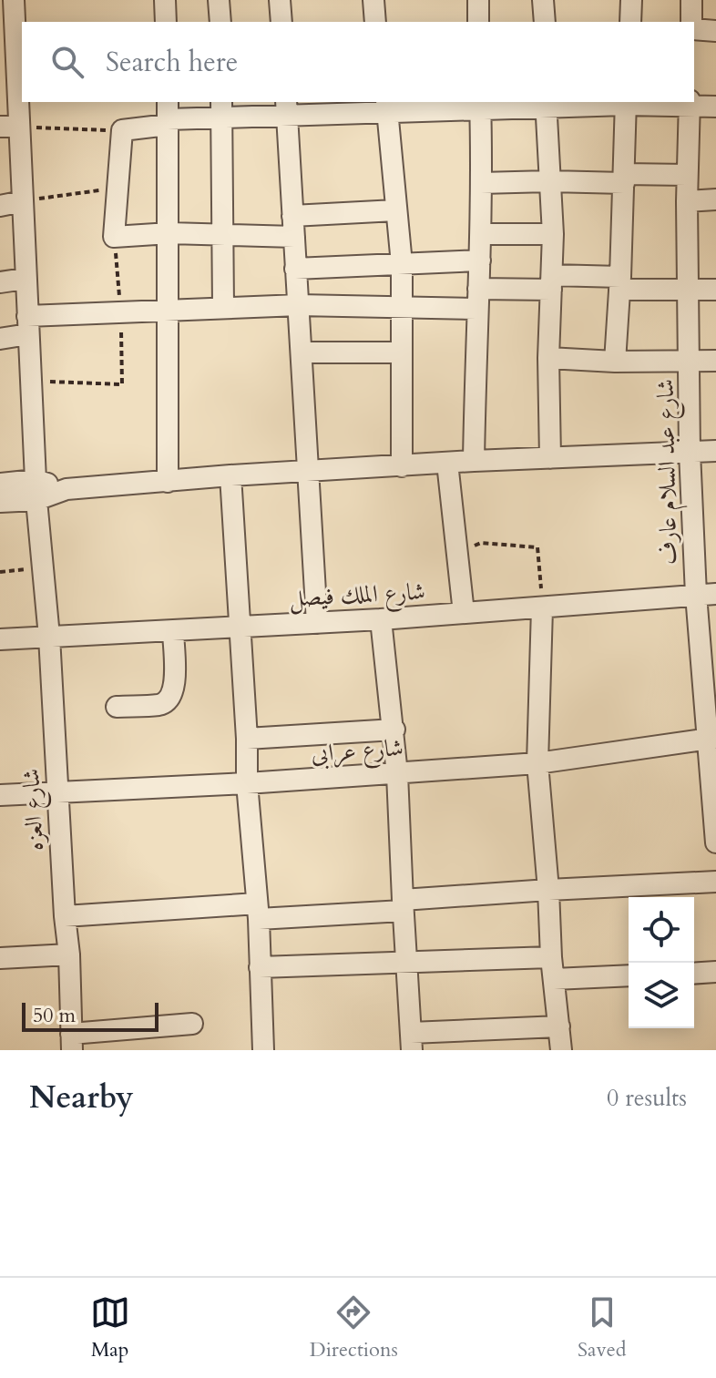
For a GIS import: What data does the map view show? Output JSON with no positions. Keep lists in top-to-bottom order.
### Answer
{
  "streets": {
    "street": [
      "شارع عبد السلام عارف",
      "شارع الملك فيصل",
      "شارع عرابى",
      "شارع العزه"
    ]
  },
  "crossings": [
    ["شارع عبد السلام عارف", "شارع الملك فيصل"],
    ["شارع عبد السلام عارف", "شارع عرابى"],
    ["شارع الملك فيصل", "شارع العزه"],
    ["شارع عرابى", "شارع العزه"]
  ],
  "scale_bar": "50 m",
  "page": {
    "search": "Search here",
    "scale": "50 m",
    "heading": ["Nearby", "0 results"],
    "nav": ["Map", "Directions", "Saved"]
  }
}
